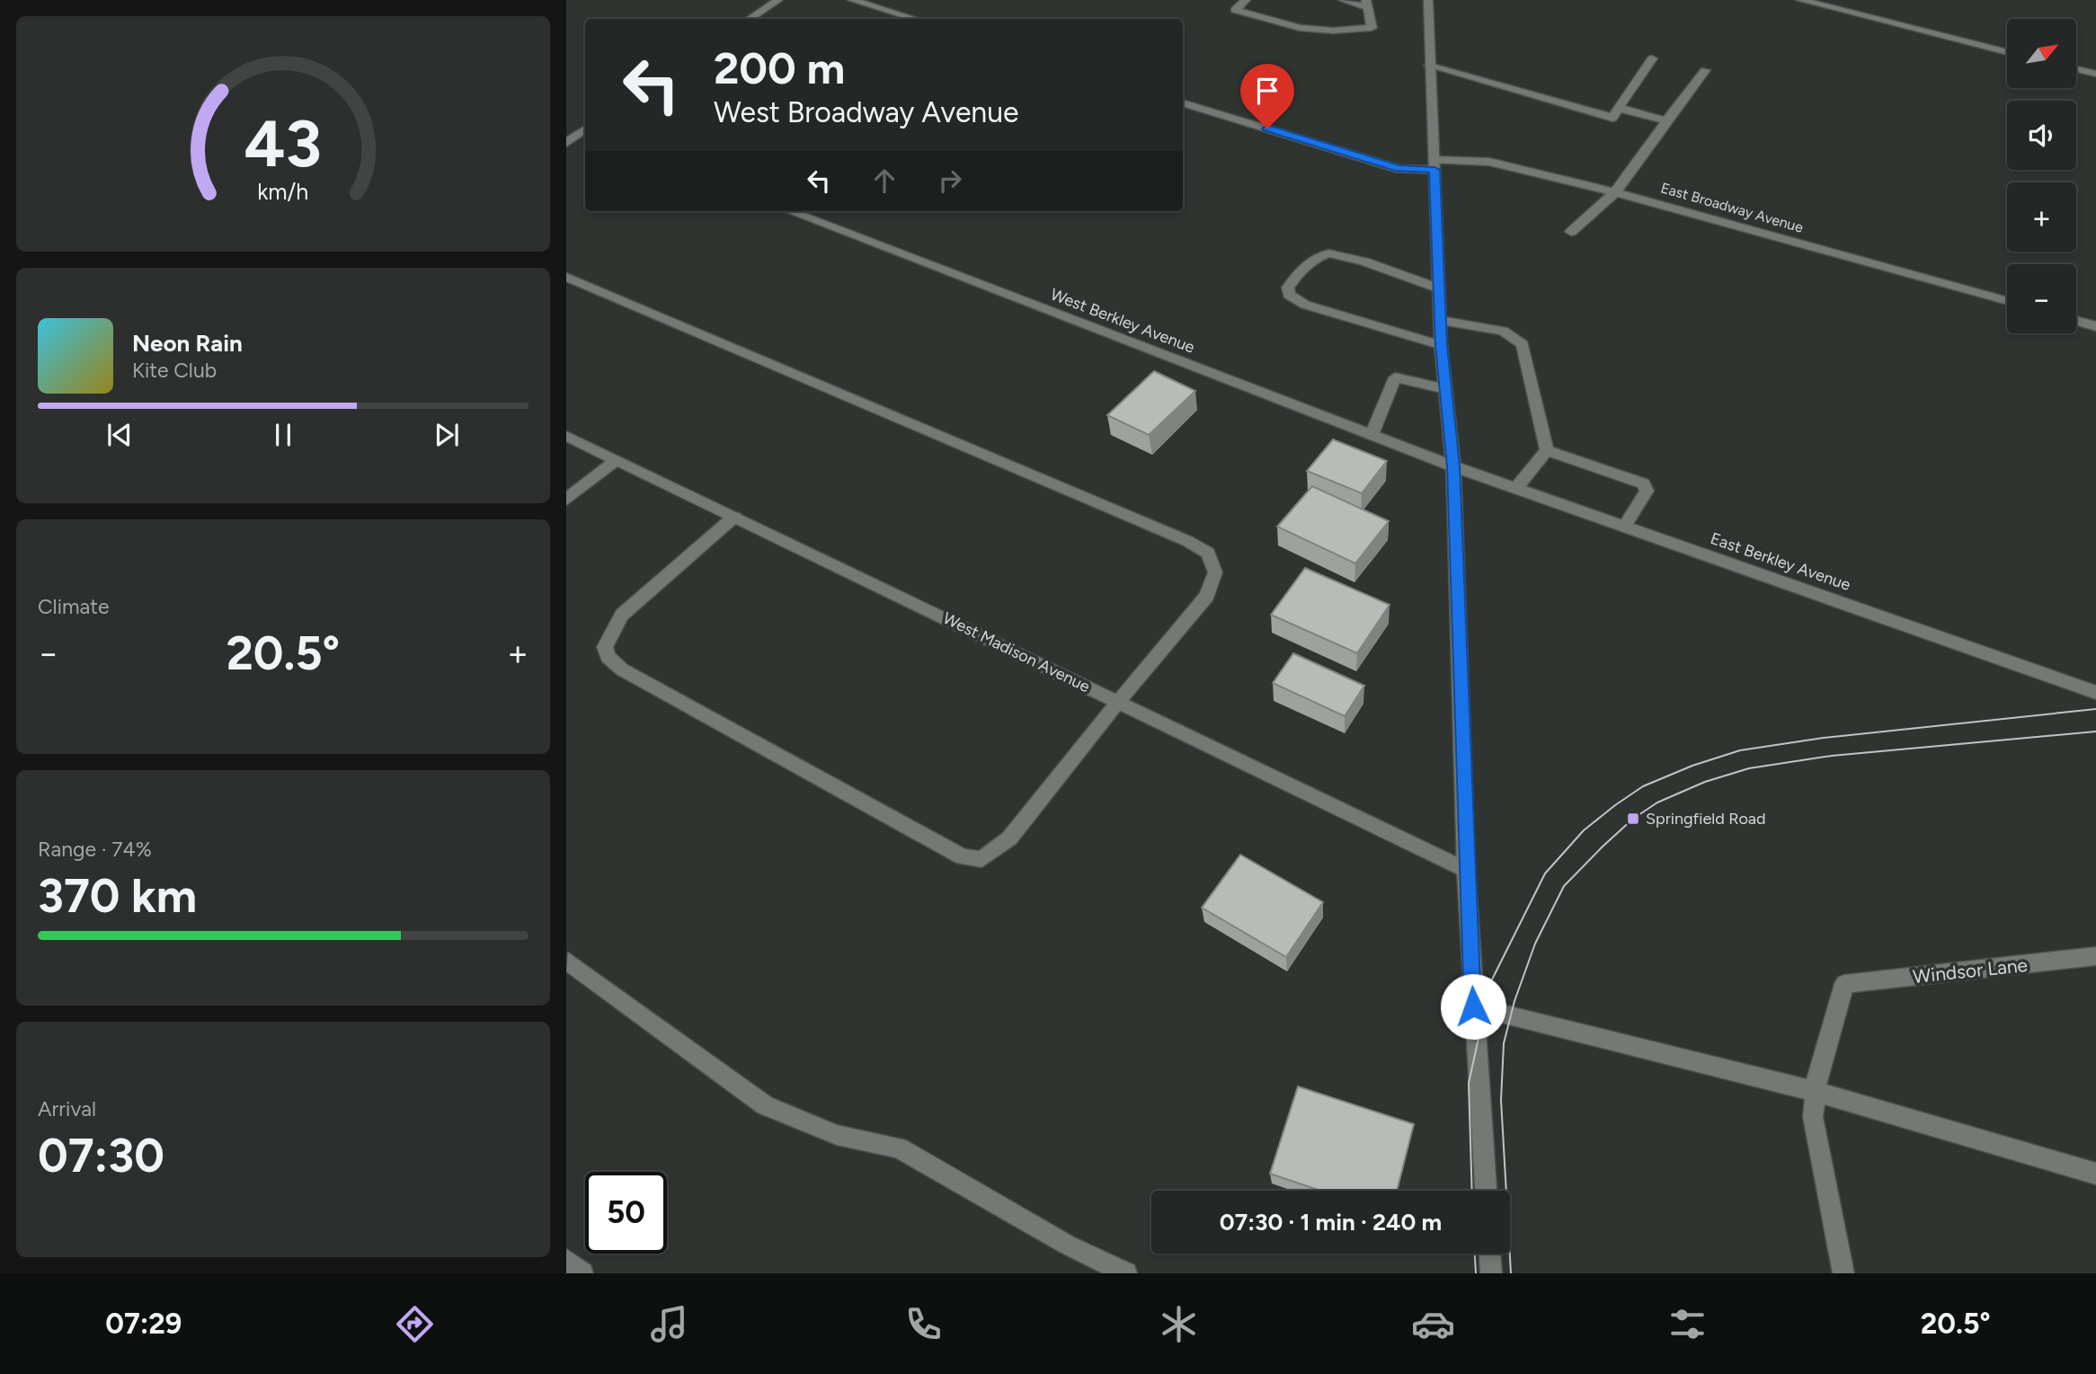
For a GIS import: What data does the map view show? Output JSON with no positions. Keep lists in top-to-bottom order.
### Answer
{
  "streets": {
    "street": [
      "East Broadway Avenue",
      "West Berkley Avenue",
      "East Berkley Avenue",
      "West Madison Avenue",
      "Windsor Lane"
    ]
  },
  "crossings": [
    ["West Berkley Avenue", "East Berkley Avenue"]
  ],
  "places": {
    "transit": ["Springfield Road"]
  },
  "north": "top right",
  "page": {
    "map_buttons": ["+", "−"],
    "turn": ["200 m", "West Broadway Avenue"],
    "song": ["Neon Rain", "Kite Club"],
    "tile": [
      "Climate",
      ["Range · 74%", "370 km"],
      ["Arrival", "07:30"]
    ],
    "heat": ["−", "20.5°", "+"],
    "limit": "50",
    "trip": "07:30 · 1 min · 240 m",
    "tabs": ["07:29", "20.5°"],
    "gauge": ["43", "km/h"]
  }
}
